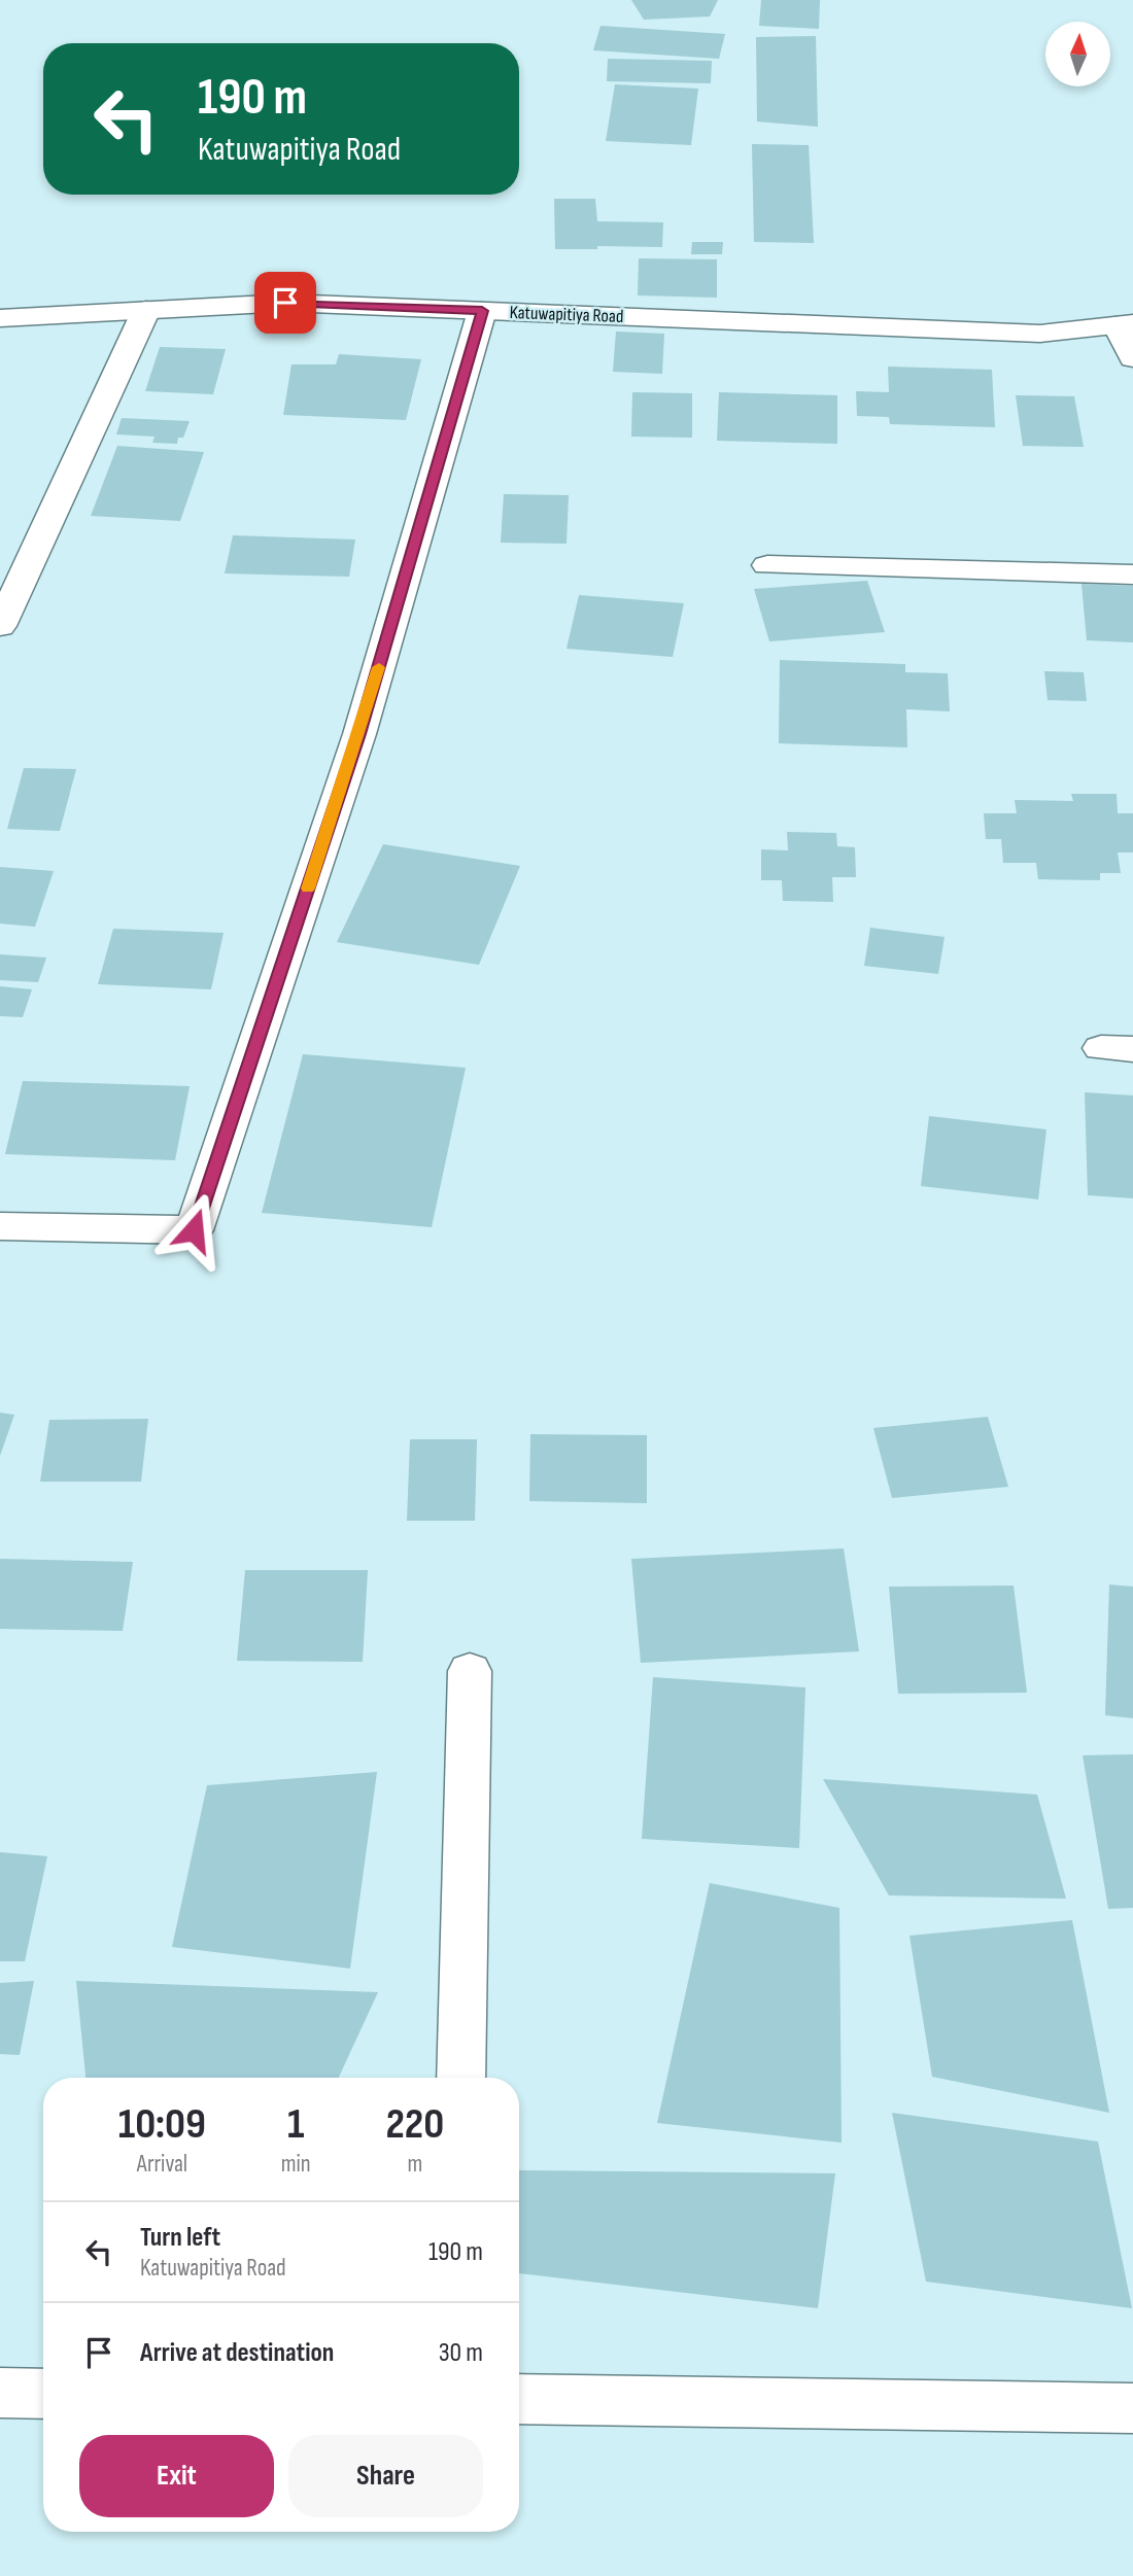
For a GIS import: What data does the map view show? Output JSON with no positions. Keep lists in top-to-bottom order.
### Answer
{
  "streets": {
    "street": ["Katuwapitiya Road"]
  },
  "north": "top",
  "page": {
    "turn": ["190 m", "Katuwapitiya Road"],
    "eta": [
      "10:09",
      "Arrival",
      "1",
      "min",
      "220",
      "m"
    ],
    "list": [
      {
        "name": "Turn left",
        "note": "Katuwapitiya Road",
        "value": "190 m"
      },
      {
        "name": "Arrive at destination",
        "value": "30 m"
      }
    ],
    "buttons": ["Exit", "Share"]
  }
}
